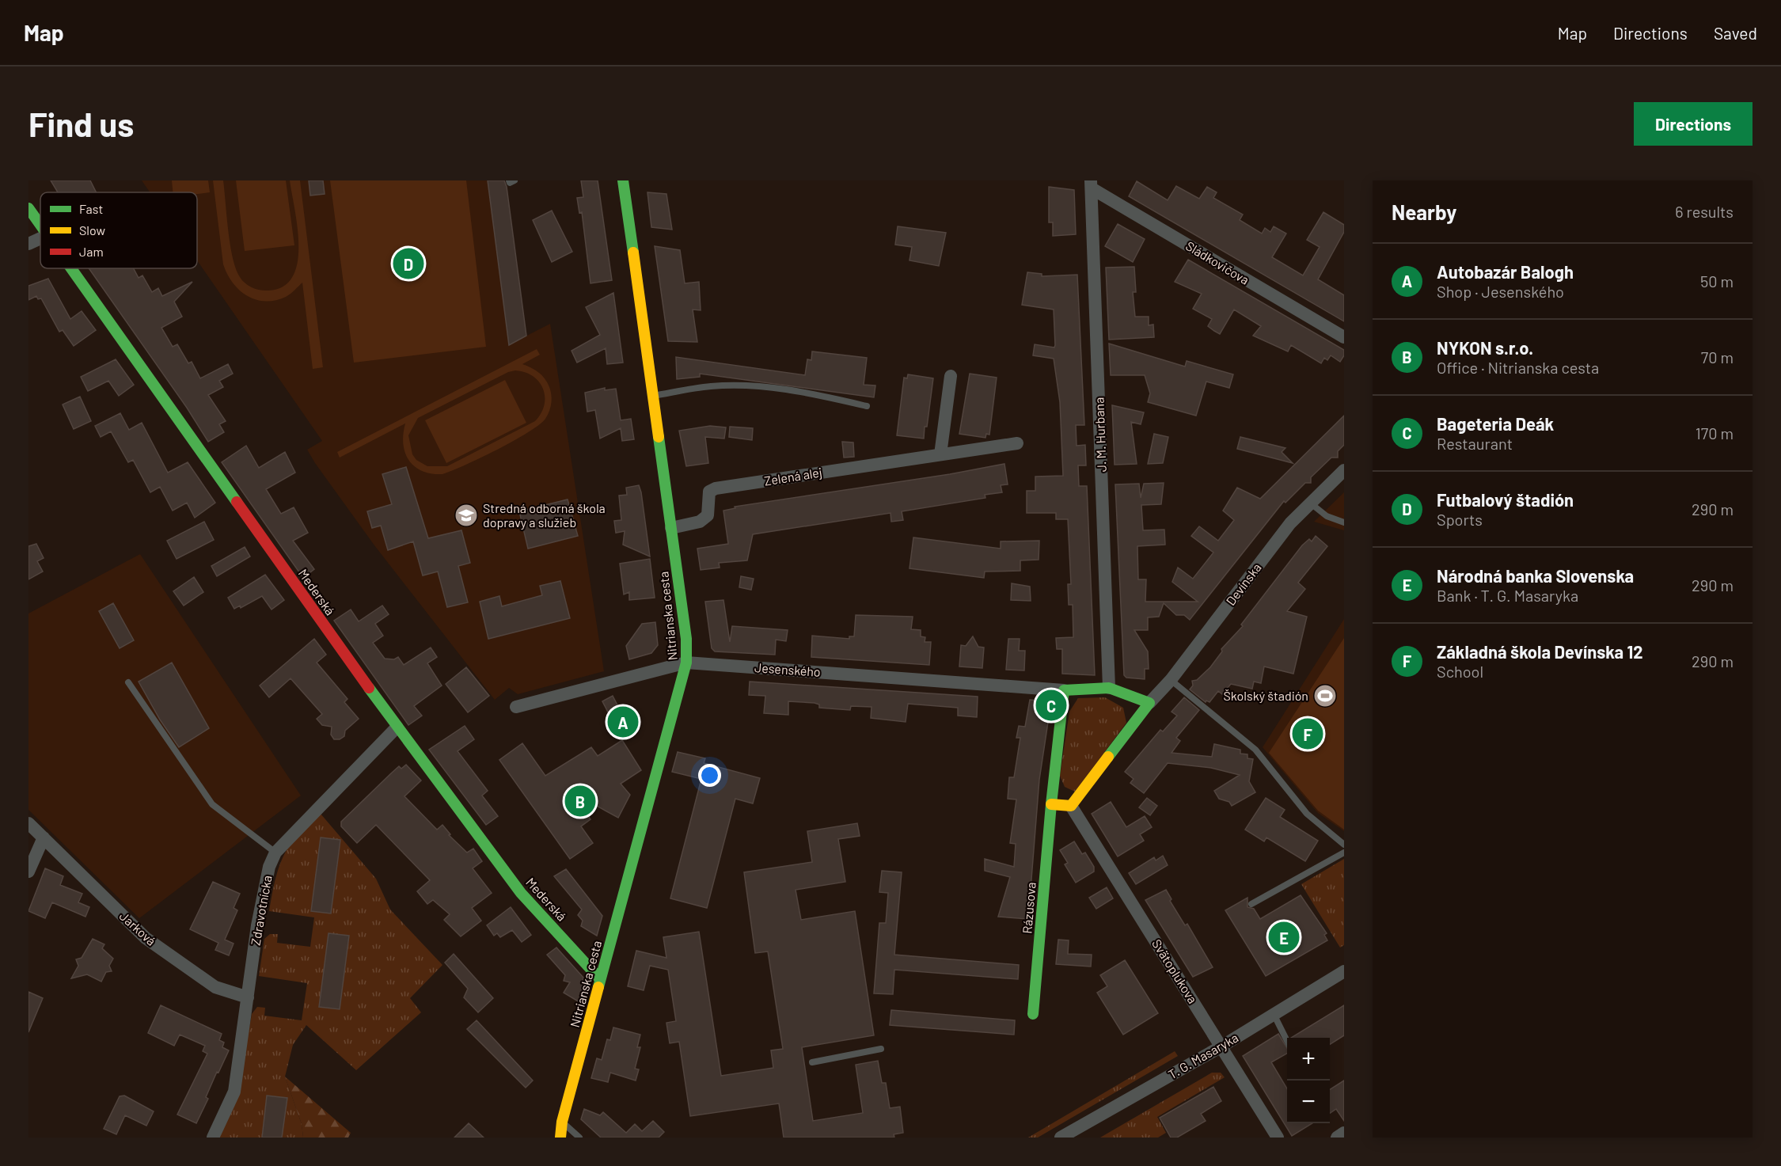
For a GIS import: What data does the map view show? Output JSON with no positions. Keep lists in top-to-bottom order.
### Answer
{
  "streets": {
    "street": [
      "Sládkovičova",
      "J. M. Hurbana",
      "Zelená alej",
      "Devínska",
      "Mederská",
      "Nitrianska cesta",
      "Jesenského",
      "Rázusova",
      "Zdravotnícka",
      "Jarková",
      "Svätoplukova",
      "T. G. Masaryka"
    ]
  },
  "crossings": [
    ["Sládkovičova", "J. M. Hurbana"],
    ["Zelená alej", "Nitrianska cesta"],
    ["Mederská", "Nitrianska cesta"],
    ["Mederská", "Zdravotnícka"],
    ["Nitrianska cesta", "Jesenského"],
    ["Jesenského", "Rázusova"],
    ["Zdravotnícka", "Jarková"],
    ["Svätoplukova", "T. G. Masaryka"]
  ],
  "places": {
    "school or university": ["Stredná odborná škola dopravy a služieb"],
    "sports": ["Školský štadión"]
  },
  "legend": ["Fast", "Slow", "Jam"],
  "page": {
    "header": "Map",
    "nav": ["Map", "Directions", "Saved"],
    "buttons": "Directions",
    "title": "Find us",
    "heading": ["Nearby", "6 results"],
    "list": [
      {
        "mark": "A",
        "name": "Autobazár Balogh",
        "note": "Shop · Jesenského",
        "value": "50 m"
      },
      {
        "mark": "B",
        "name": "NYKON s.r.o.",
        "note": "Office · Nitrianska cesta",
        "value": "70 m"
      },
      {
        "mark": "C",
        "name": "Bageteria Deák",
        "note": "Restaurant",
        "value": "170 m"
      },
      {
        "mark": "D",
        "name": "Futbalový štadión",
        "note": "Sports",
        "value": "290 m"
      },
      {
        "mark": "E",
        "name": "Národná banka Slovenska",
        "note": "Bank · T. G. Masaryka",
        "value": "290 m"
      },
      {
        "mark": "F",
        "name": "Základná škola Devínska 12",
        "note": "School",
        "value": "290 m"
      }
    ],
    "pins": [
      "D",
      "C",
      "A",
      "F",
      "B",
      "E"
    ],
    "map_buttons": ["+", "−"]
  }
}
